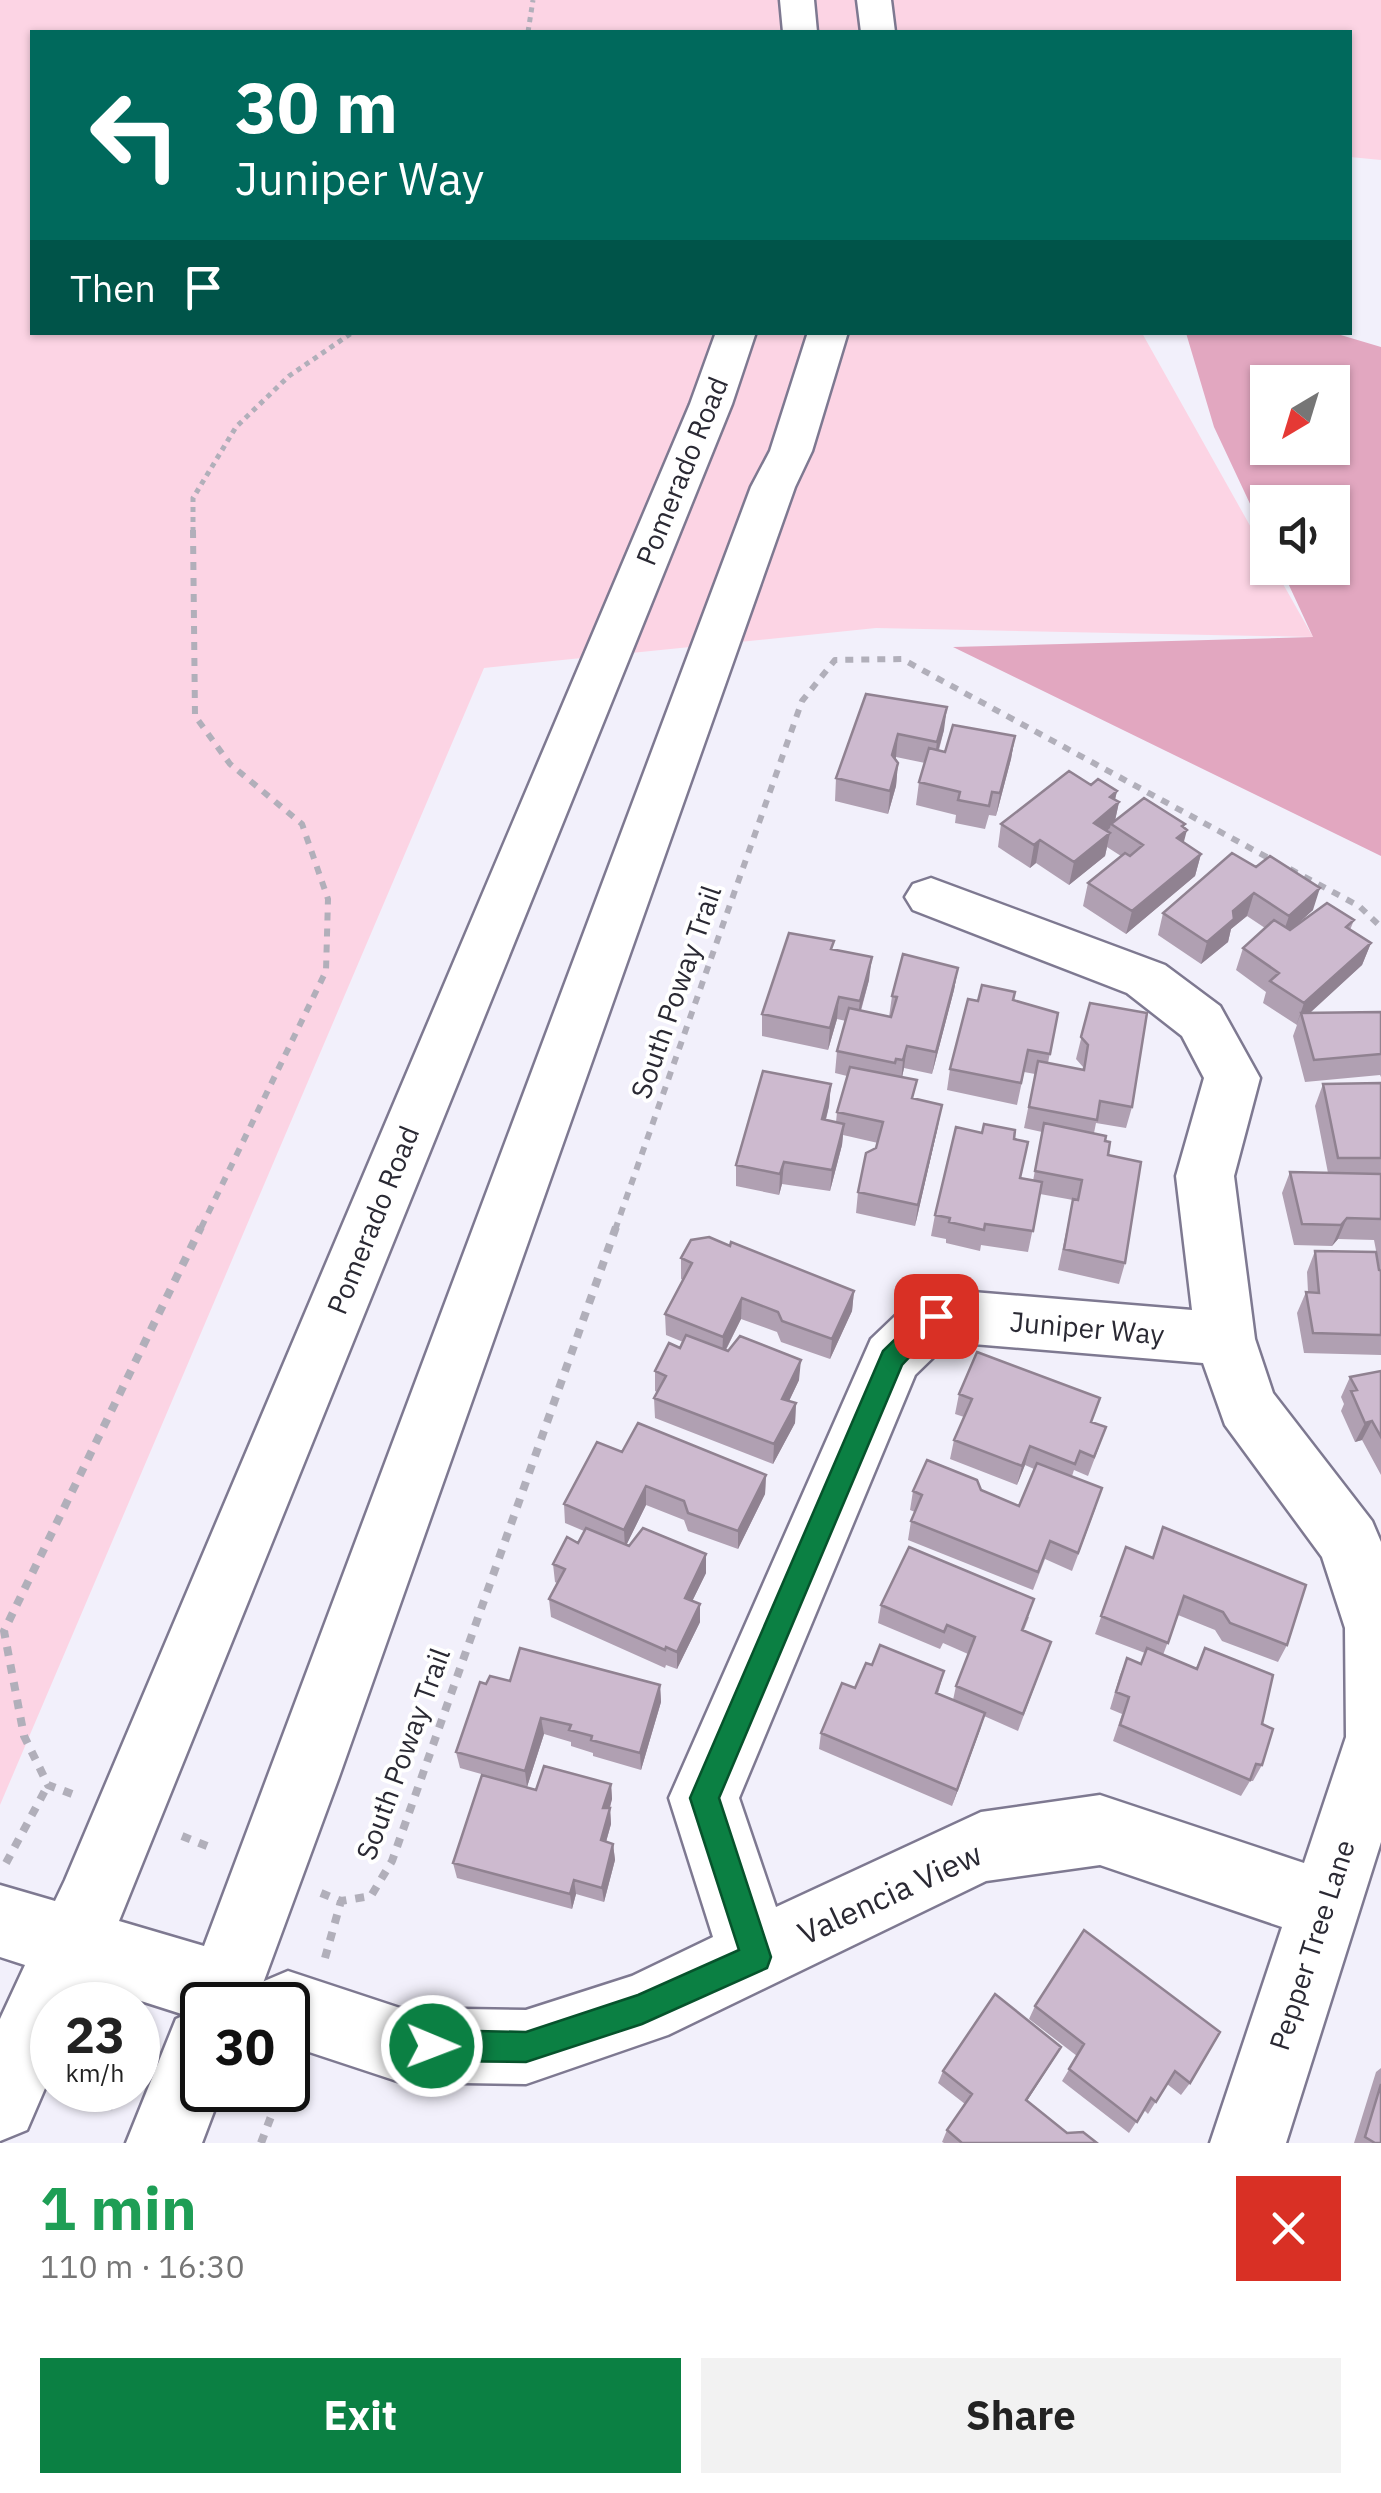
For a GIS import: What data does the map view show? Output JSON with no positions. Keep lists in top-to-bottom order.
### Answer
{
  "streets": {
    "main road": [
      "Pomerado Road",
      "Juniper Way",
      "Valencia View",
      "Pepper Tree Lane"
    ],
    "path": ["South Poway Trail"]
  },
  "crossings": [
    ["Pomerado Road", "Valencia View"],
    ["Juniper Way", "Valencia View"],
    ["Juniper Way", "Pepper Tree Lane"],
    ["Valencia View", "Pepper Tree Lane"]
  ],
  "north": "bottom left",
  "page": {
    "turn": ["30 m", "Juniper Way"],
    "then": "Then",
    "speed": "23 km/h",
    "limit": "30",
    "heading": ["1 min", "110 m · 16:30"],
    "buttons": ["Exit", "Share"]
  }
}
